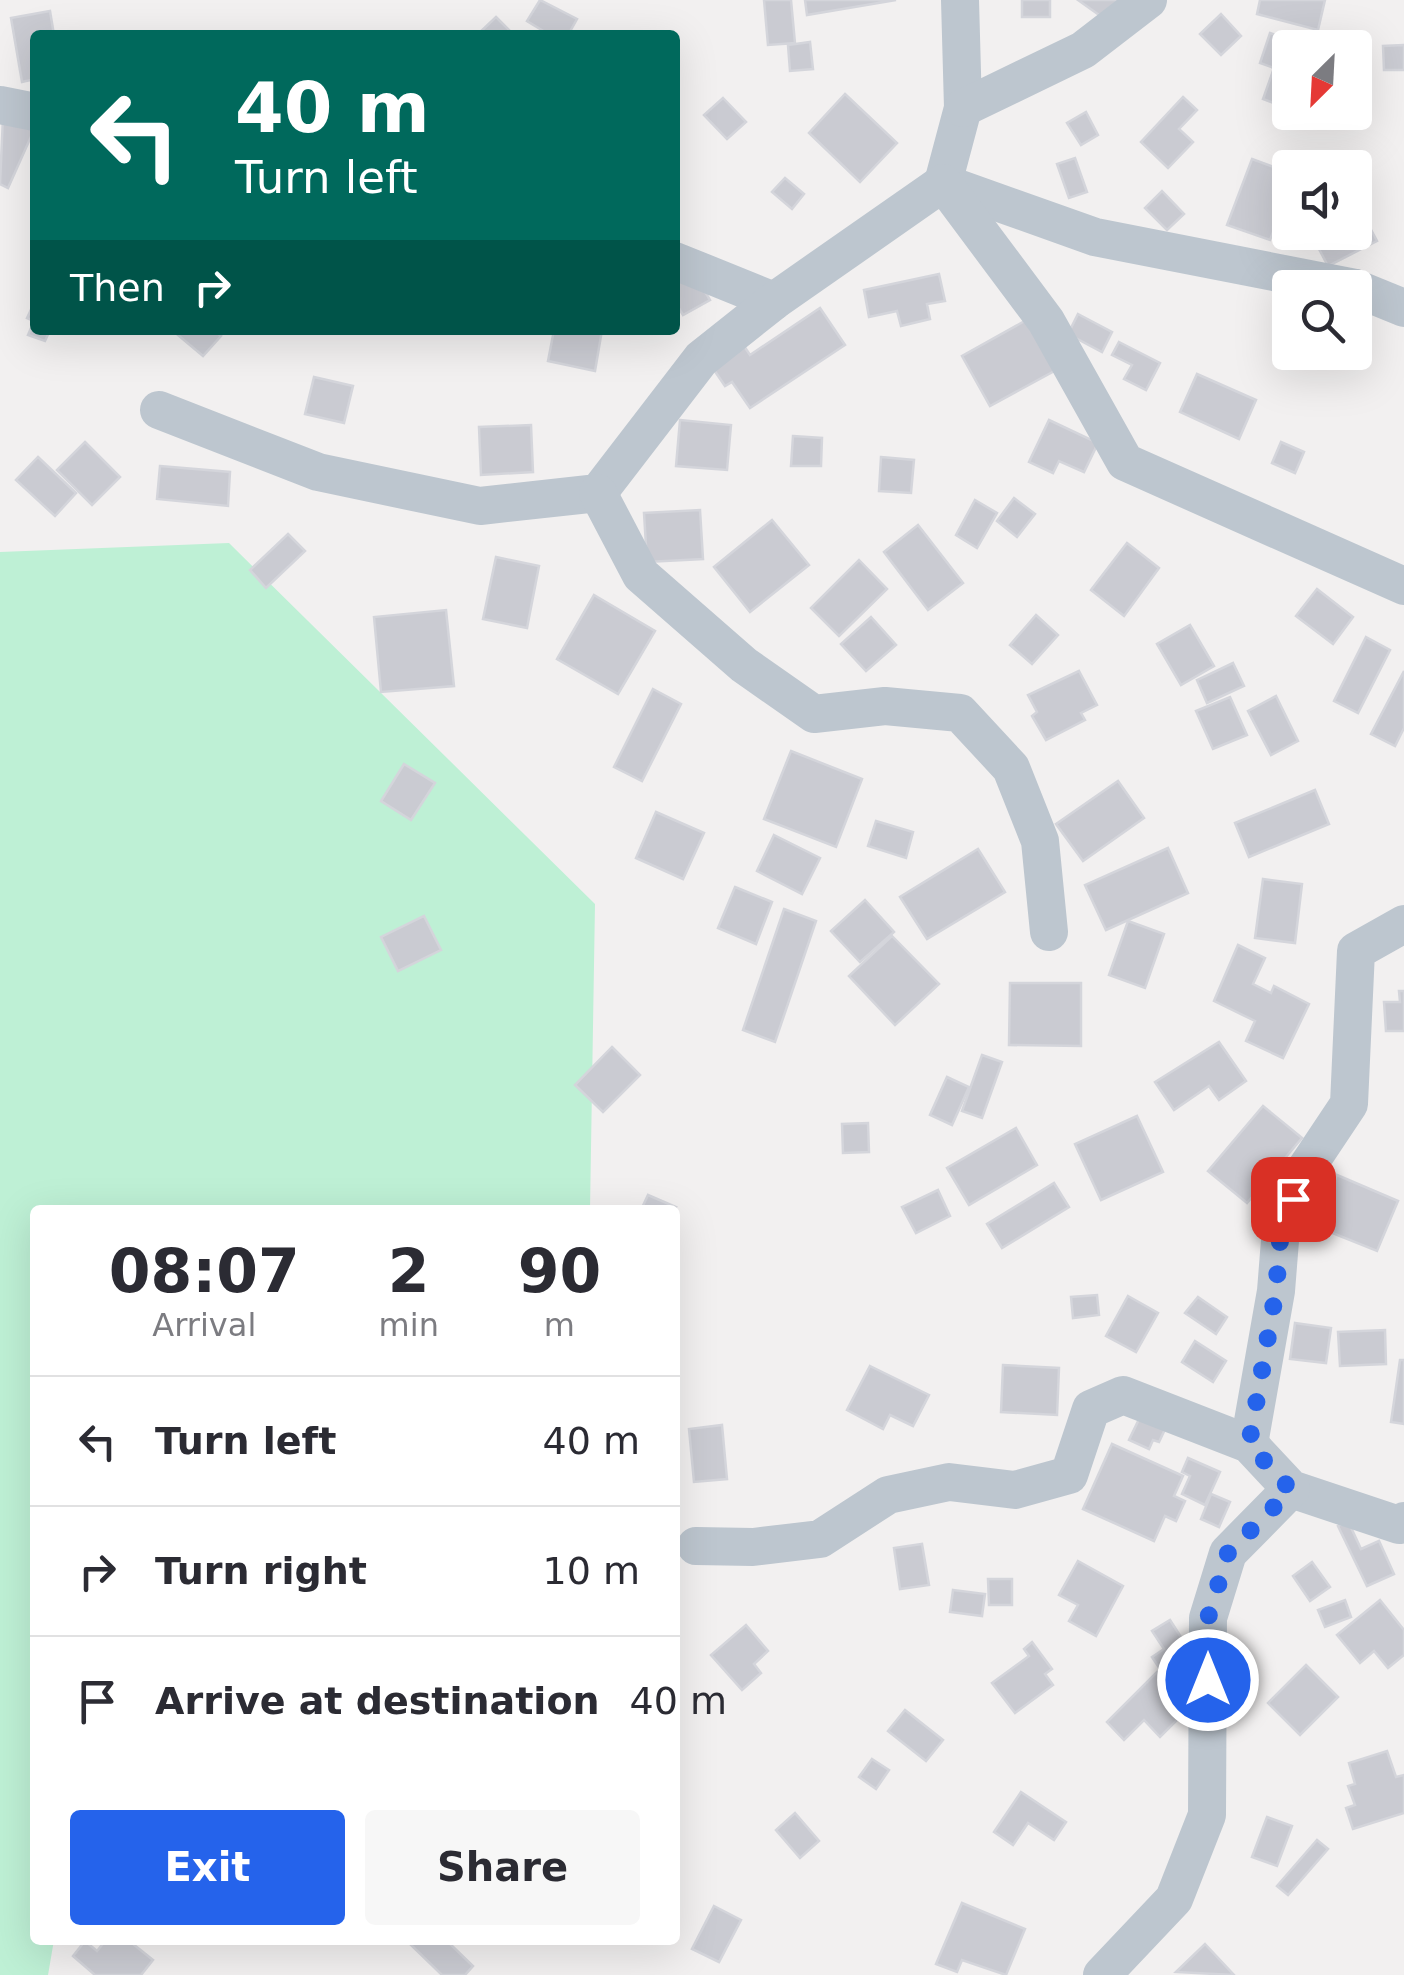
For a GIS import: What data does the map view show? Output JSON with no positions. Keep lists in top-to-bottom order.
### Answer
{
  "north": "bottom left",
  "page": {
    "turn": ["40 m", "Turn left"],
    "then": "Then",
    "eta": [
      "08:07",
      "Arrival",
      "2",
      "min",
      "90",
      "m"
    ],
    "list": [
      {
        "name": "Turn left",
        "value": "40 m"
      },
      {
        "name": "Turn right",
        "value": "10 m"
      },
      {
        "name": "Arrive at destination",
        "value": "40 m"
      }
    ],
    "buttons": ["Exit", "Share"]
  }
}
